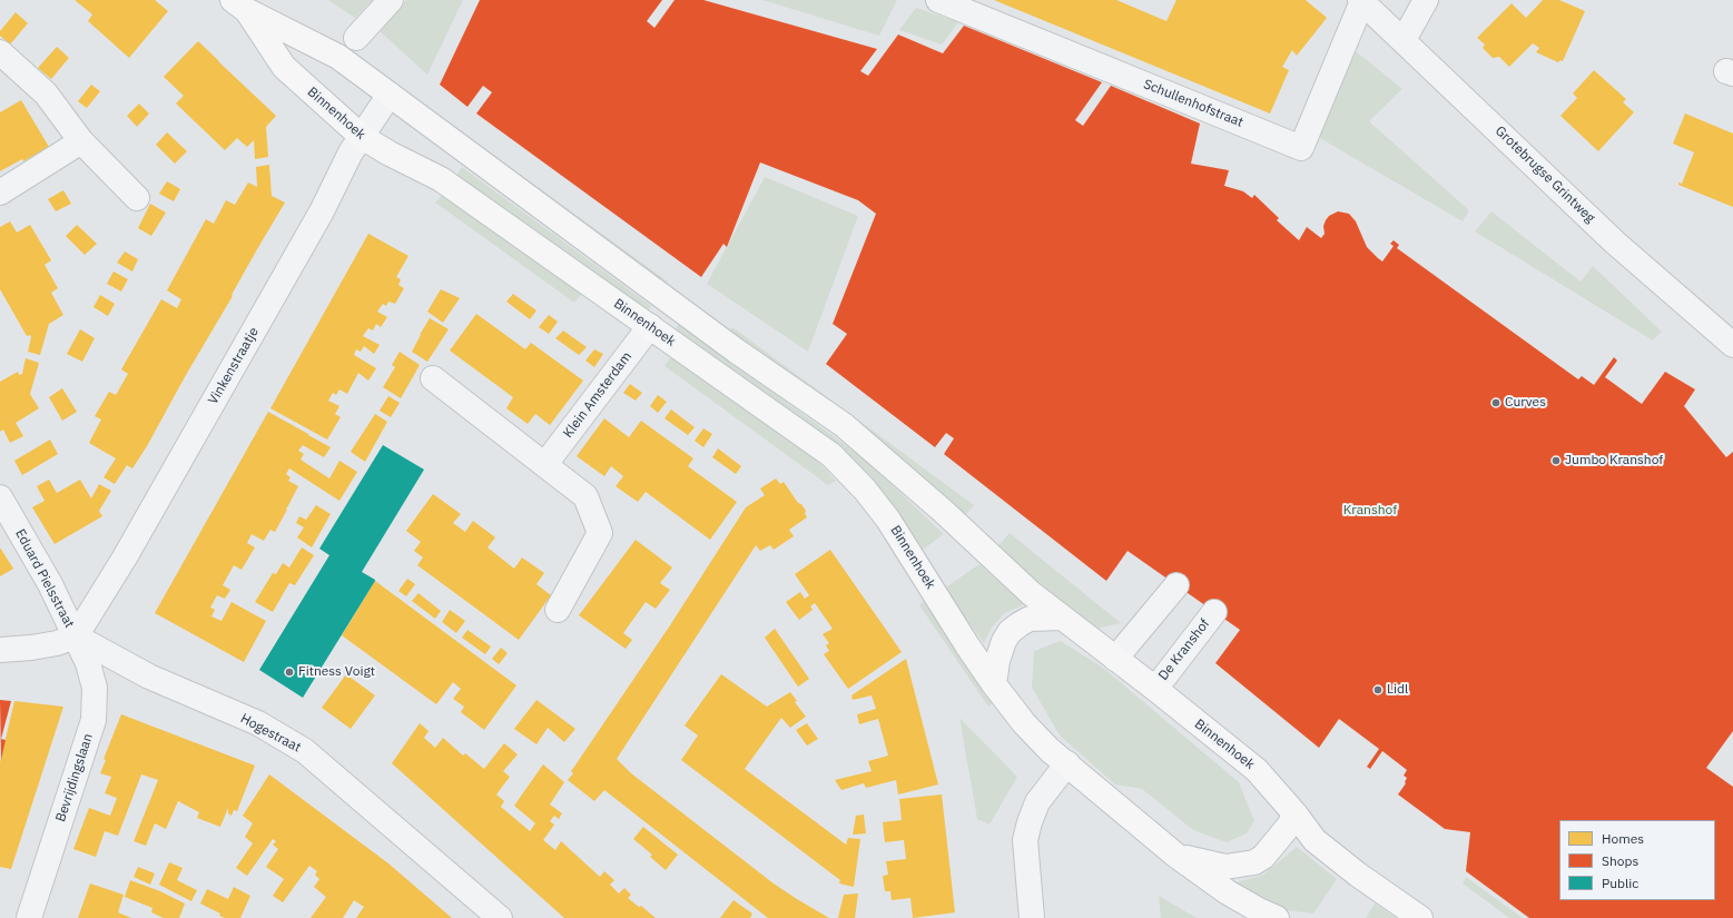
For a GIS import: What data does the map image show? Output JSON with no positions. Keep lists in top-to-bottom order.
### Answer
{
  "streets": {
    "main road": ["Binnenhoek"],
    "street": [
      "Schullenhofstraat",
      "Grotebrugse Grintweg",
      "Vinkenstraatje",
      "Klein Amsterdam",
      "Eduard Pielsstraat",
      "De Kranshof",
      "Hogestraat",
      "Bevrijdingslaan"
    ]
  },
  "crossings": [
    ["Schullenhofstraat", "Grotebrugse Grintweg"],
    ["Binnenhoek", "Vinkenstraatje"],
    ["Binnenhoek", "Klein Amsterdam"],
    ["Binnenhoek", "De Kranshof"],
    ["Vinkenstraatje", "Eduard Pielsstraat"],
    ["Vinkenstraatje", "Hogestraat"],
    ["Vinkenstraatje", "Bevrijdingslaan"],
    ["Eduard Pielsstraat", "Hogestraat"],
    ["Eduard Pielsstraat", "Bevrijdingslaan"],
    ["Hogestraat", "Bevrijdingslaan"]
  ],
  "parks": ["Kranshof"],
  "places": [
    "Curves",
    "Jumbo Kranshof",
    "Fitness Voigt",
    "Lidl"
  ],
  "legend": ["Homes", "Shops", "Public"]
}
